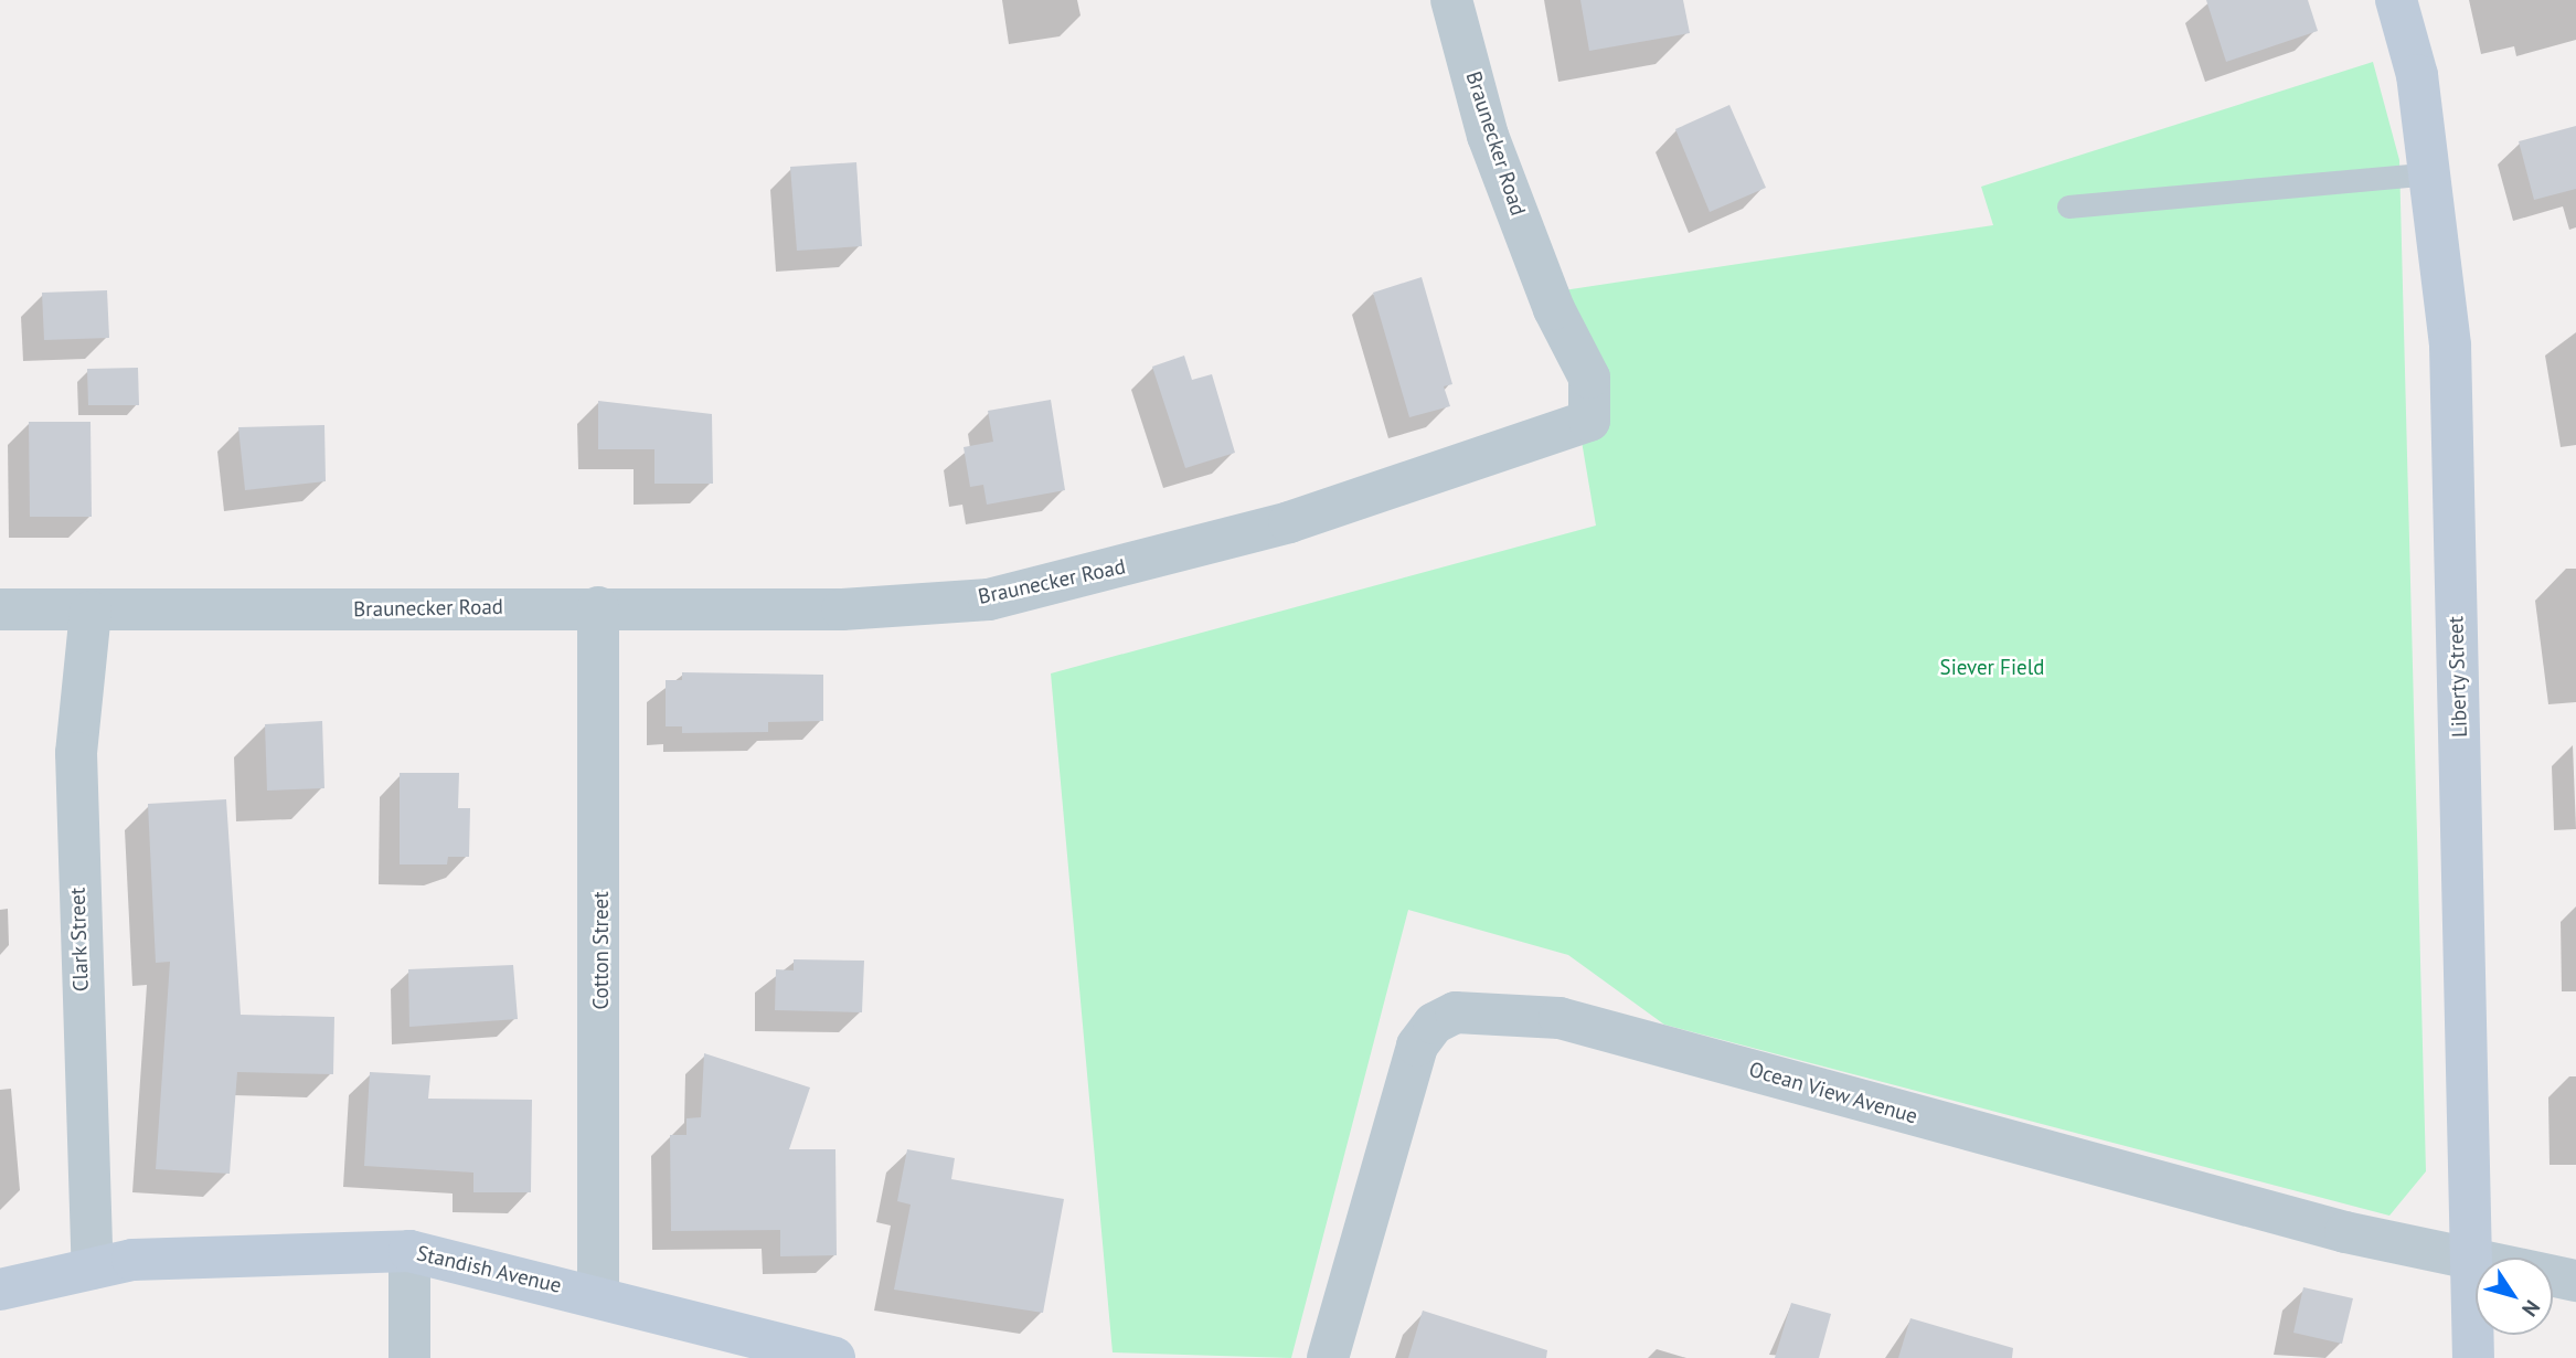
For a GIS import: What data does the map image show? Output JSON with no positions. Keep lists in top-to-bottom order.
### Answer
{
  "streets": {
    "street": [
      "Braunecker Road",
      "Liberty Street",
      "Clark Street",
      "Cotton Street",
      "Ocean View Avenue",
      "Standish Avenue"
    ]
  },
  "crossings": [
    ["Braunecker Road", "Clark Street"],
    ["Braunecker Road", "Cotton Street"],
    ["Liberty Street", "Ocean View Avenue"],
    ["Clark Street", "Standish Avenue"],
    ["Cotton Street", "Standish Avenue"]
  ],
  "parks": ["Siever Field"],
  "north": "bottom right"
}
